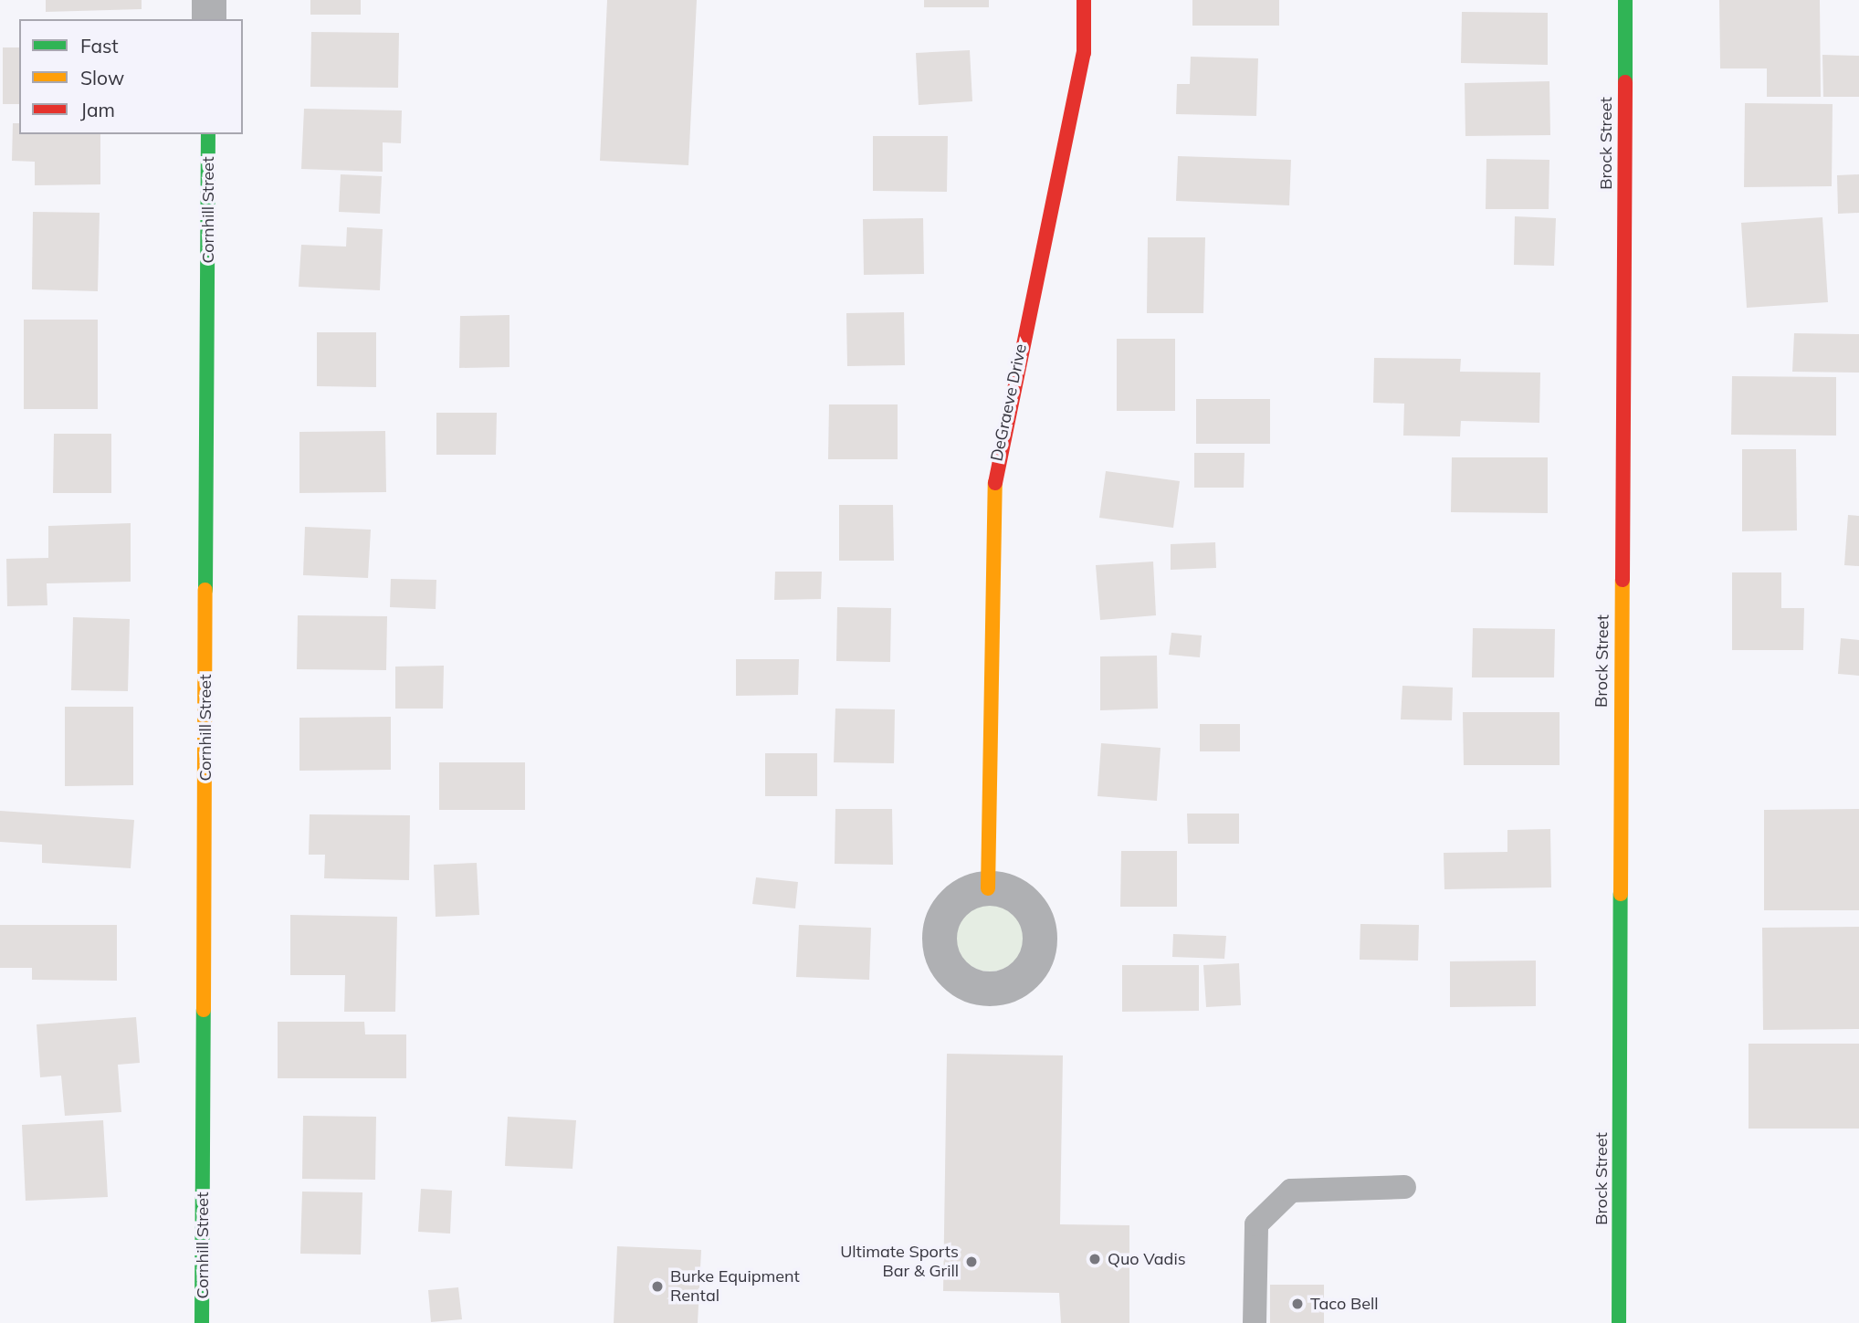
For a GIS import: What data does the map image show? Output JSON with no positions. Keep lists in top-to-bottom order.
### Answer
{
  "streets": {
    "street": ["Brock Street", "Cornhill Street", "DeGraeve Drive"]
  },
  "places": [
    "Quo Vadis",
    "Ultimate Sports Bar & Grill",
    "Burke Equipment Rental",
    "Taco Bell"
  ],
  "legend": ["Fast", "Slow", "Jam"]
}
